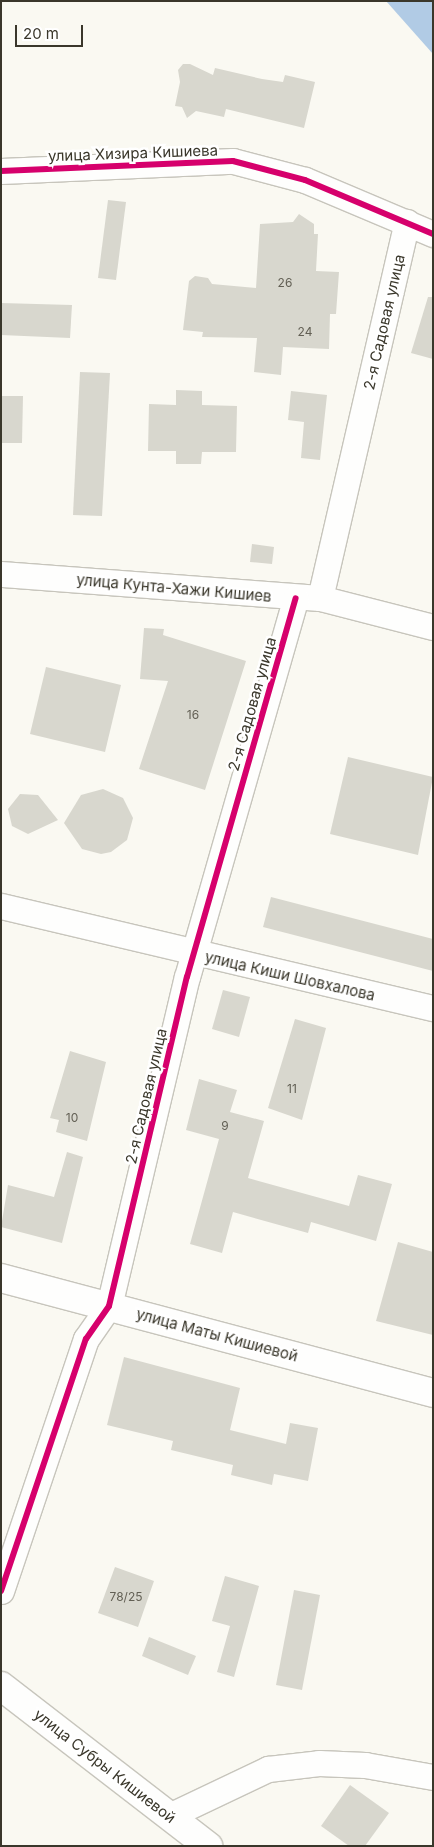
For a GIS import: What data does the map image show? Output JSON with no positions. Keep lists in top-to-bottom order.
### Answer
{
  "streets": {
    "main road": ["улица Маты Кишиевой", "улица Субры Кишиевой"],
    "street": [
      "улица Хизира Кишиева",
      "2-я Садовая улица",
      "улица Кунта-Хажи Кишиев",
      "улица Киши Шовхалова"
    ]
  },
  "crossings": [
    ["улица Хизира Кишиева", "2-я Садовая улица"],
    ["2-я Садовая улица", "улица Кунта-Хажи Кишиев"],
    ["2-я Садовая улица", "улица Киши Шовхалова"],
    ["2-я Садовая улица", "улица Маты Кишиевой"]
  ],
  "house_numbers": [
    "26",
    "24",
    "16",
    "11",
    "10",
    "9",
    "78/25"
  ],
  "scale_bar": "20 m"
}
